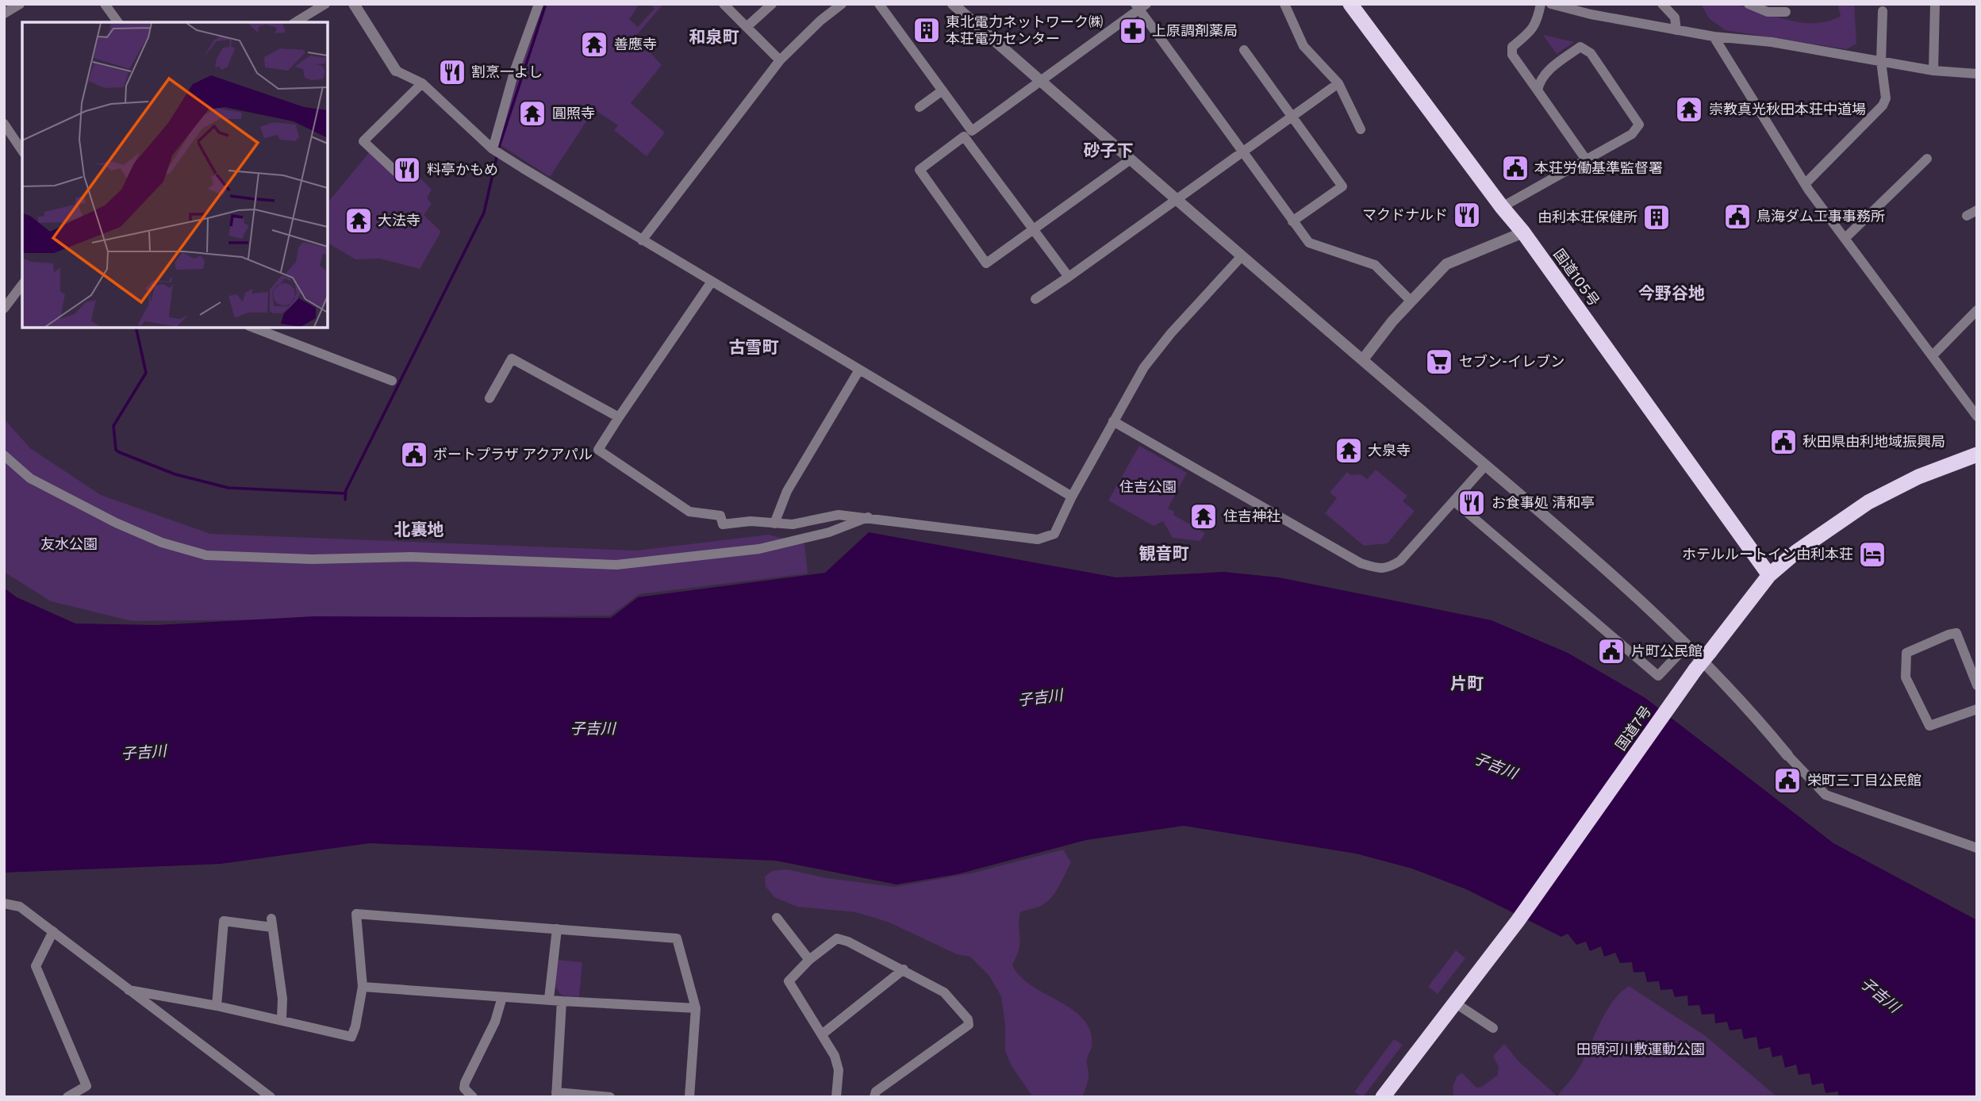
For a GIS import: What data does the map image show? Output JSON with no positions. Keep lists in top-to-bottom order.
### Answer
{
  "streets": {
    "highway": ["国道105号", "国道7号"]
  },
  "crossings": [
    ["国道105号", "国道7号"]
  ],
  "districts": [
    "和泉町",
    "砂子下",
    "今野谷地",
    "古雪町",
    "北裏地",
    "観音町",
    "片町"
  ],
  "water": ["子吉川"],
  "parks": ["住吉公園", "友水公園", "田頭河川敷運動公園"],
  "places": {
    "building": ["東北電力ネットワーク㈱ 本荘電力センター", "由利本荘保健所"],
    "pharmacy": ["上原調剤薬局"],
    "temple": [
      "善應寺",
      "崇教真光秋田本荘中道場",
      "圓照寺",
      "大法寺",
      "大泉寺",
      "住吉神社"
    ],
    "restaurant": [
      "割烹一よし",
      "料亭かもめ",
      "マクドナルド",
      "お食事処 清和亭"
    ],
    "public building": [
      "本荘労働基準監督署",
      "鳥海ダム工事事務所",
      "秋田県由利地域振興局",
      "ボートプラザ アクアパル",
      "片町公民館",
      "栄町三丁目公民館"
    ],
    "supermarket": ["セブン-イレブン"],
    "hotel": ["ホテルルートイン由利本荘"]
  }
}
